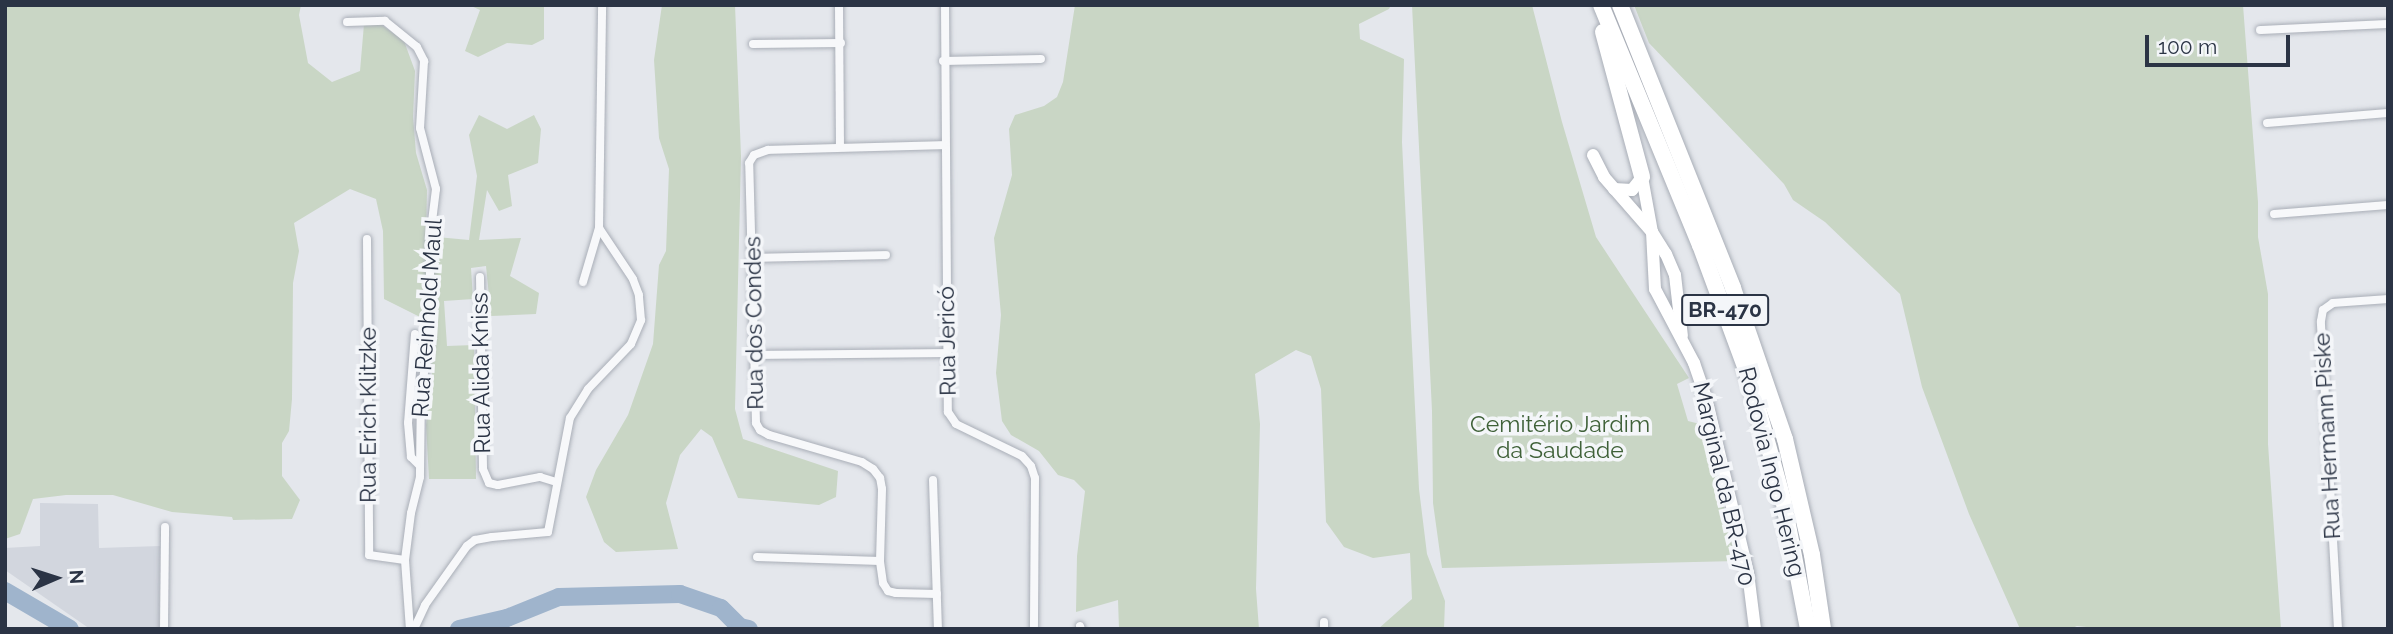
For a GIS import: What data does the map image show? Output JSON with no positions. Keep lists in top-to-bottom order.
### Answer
{
  "streets": {
    "highway": ["BR-470", "Rodovia Ingo Hering"],
    "street": [
      "Rua Reinhold Maul",
      "Rua dos Condes",
      "Rua Jericó",
      "Rua Alida Kniss",
      "Rua Erich Klitzke",
      "Rua Hermann Piske",
      "Marginal da BR-470"
    ]
  },
  "crossings": [
    ["Rua Reinhold Maul", "Rua Erich Klitzke"],
    ["Rua dos Condes", "Rua Jericó"]
  ],
  "parks": ["Cemitério Jardim da Saudade"],
  "scale_bar": "100 m",
  "north": "right"
}
